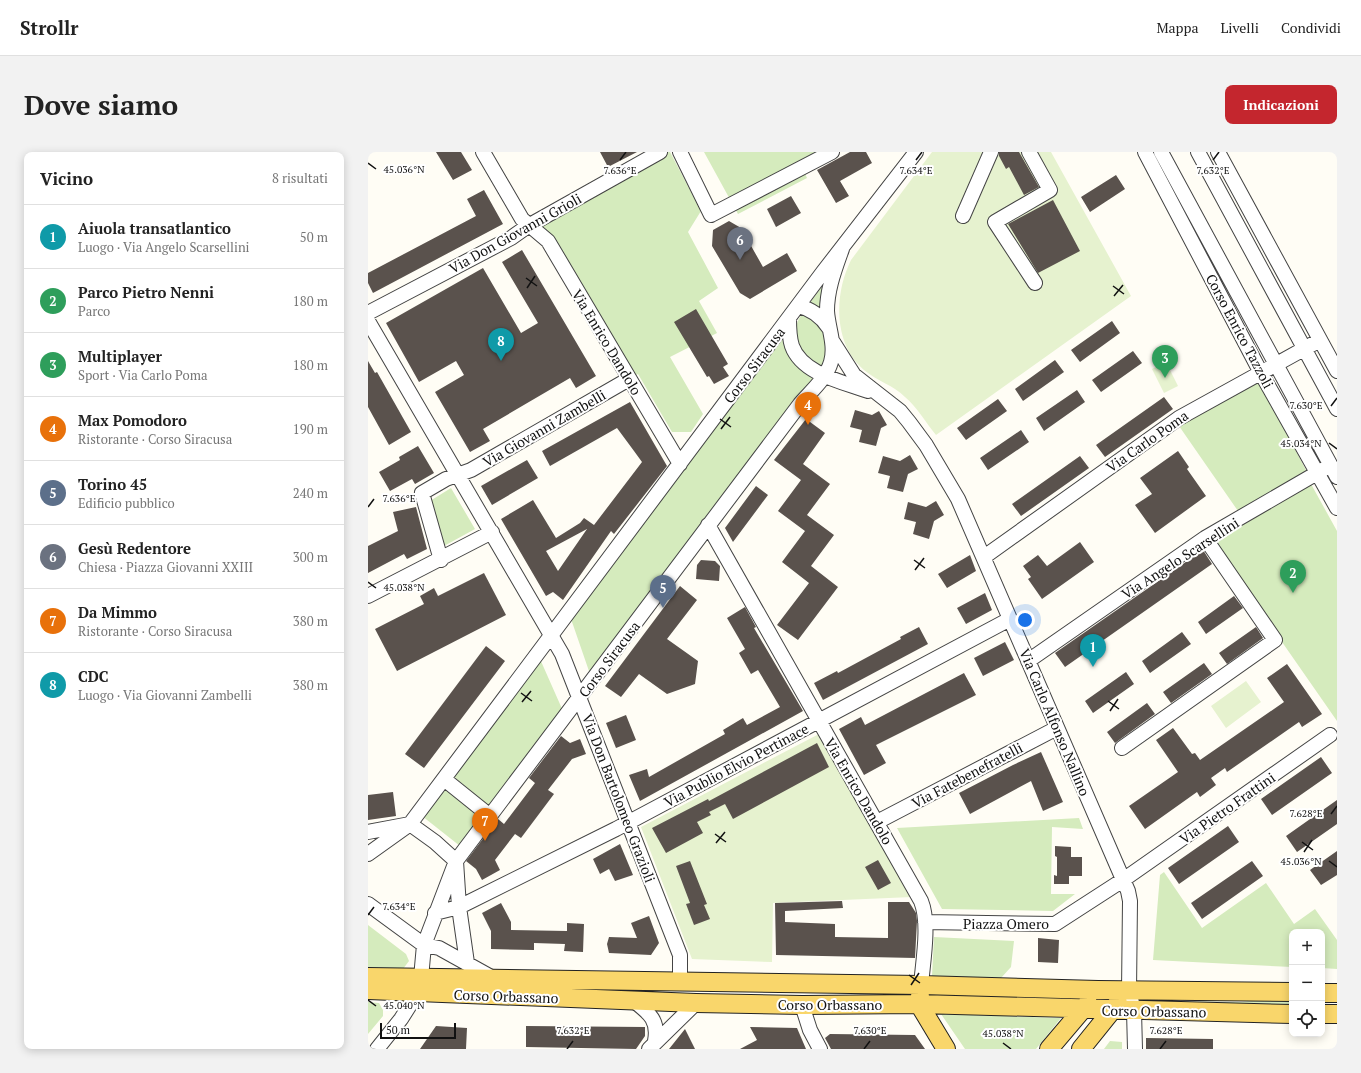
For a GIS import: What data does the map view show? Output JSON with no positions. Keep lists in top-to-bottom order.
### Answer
{
  "streets": {
    "main road": ["Corso Orbassano"],
    "street": [
      "Via Don Giovanni Grioli",
      "Corso Enrico Tazzoli",
      "Via Enrico Dandolo",
      "Corso Siracusa",
      "Via Giovanni Zambelli",
      "Via Carlo Poma",
      "Via Angelo Scarsellini",
      "Via Carlo Alfonso Nallino",
      "Via Publio Elvio Pertinace",
      "Via Fatebenefratelli",
      "Via Don Bartolomeo Grazioli",
      "Via Pietro Frattini",
      "Piazza Omero"
    ]
  },
  "crossings": [
    ["Via Don Giovanni Grioli", "Via Enrico Dandolo"],
    ["Corso Enrico Tazzoli", "Via Carlo Poma"],
    ["Corso Enrico Tazzoli", "Via Angelo Scarsellini"],
    ["Via Enrico Dandolo", "Corso Siracusa"],
    ["Via Enrico Dandolo", "Via Giovanni Zambelli"],
    ["Via Enrico Dandolo", "Via Publio Elvio Pertinace"],
    ["Via Enrico Dandolo", "Via Fatebenefratelli"],
    ["Via Enrico Dandolo", "Piazza Omero"],
    ["Via Enrico Dandolo", "Corso Orbassano"],
    ["Corso Siracusa", "Via Carlo Alfonso Nallino"],
    ["Corso Siracusa", "Via Publio Elvio Pertinace"],
    ["Corso Siracusa", "Via Don Bartolomeo Grazioli"],
    ["Corso Siracusa", "Corso Orbassano"],
    ["Via Giovanni Zambelli", "Via Don Bartolomeo Grazioli"],
    ["Via Carlo Poma", "Via Carlo Alfonso Nallino"],
    ["Via Angelo Scarsellini", "Via Carlo Alfonso Nallino"],
    ["Via Carlo Alfonso Nallino", "Via Publio Elvio Pertinace"],
    ["Via Carlo Alfonso Nallino", "Via Fatebenefratelli"],
    ["Via Carlo Alfonso Nallino", "Via Pietro Frattini"],
    ["Via Carlo Alfonso Nallino", "Piazza Omero"],
    ["Via Carlo Alfonso Nallino", "Corso Orbassano"],
    ["Via Publio Elvio Pertinace", "Via Don Bartolomeo Grazioli"],
    ["Via Don Bartolomeo Grazioli", "Corso Orbassano"],
    ["Via Pietro Frattini", "Piazza Omero"]
  ],
  "scale_bar": "50 m",
  "page": {
    "header": "Strollr",
    "nav": ["Mappa", "Livelli", "Condividi"],
    "buttons": "Indicazioni",
    "title": "Dove siamo",
    "heading": ["Vicino", "8 risultati"],
    "list": [
      {
        "mark": "1",
        "name": "Aiuola transatlantico",
        "note": "Luogo · Via Angelo Scarsellini",
        "value": "50 m"
      },
      {
        "mark": "2",
        "name": "Parco Pietro Nenni",
        "note": "Parco",
        "value": "180 m"
      },
      {
        "mark": "3",
        "name": "Multiplayer",
        "note": "Sport · Via Carlo Poma",
        "value": "180 m"
      },
      {
        "mark": "4",
        "name": "Max Pomodoro",
        "note": "Ristorante · Corso Siracusa",
        "value": "190 m"
      },
      {
        "mark": "5",
        "name": "Torino 45",
        "note": "Edificio pubblico",
        "value": "240 m"
      },
      {
        "mark": "6",
        "name": "Gesù Redentore",
        "note": "Chiesa · Piazza Giovanni XXIII",
        "value": "300 m"
      },
      {
        "mark": "7",
        "name": "Da Mimmo",
        "note": "Ristorante · Corso Siracusa",
        "value": "380 m"
      },
      {
        "mark": "8",
        "name": "CDC",
        "note": "Luogo · Via Giovanni Zambelli",
        "value": "380 m"
      }
    ],
    "pins": [
      "6",
      "8",
      "3",
      "4",
      "2",
      "5",
      "1",
      "7"
    ],
    "map_buttons": ["+", "−"],
    "scale": "50 m"
  },
  "coordinates": [
    "45.036°N",
    "7.636°E",
    "7.634°E",
    "7.632°E",
    "7.630°E",
    "45.034°N",
    "45.038°N",
    "7.628°E",
    "45.040°N"
  ]
}
